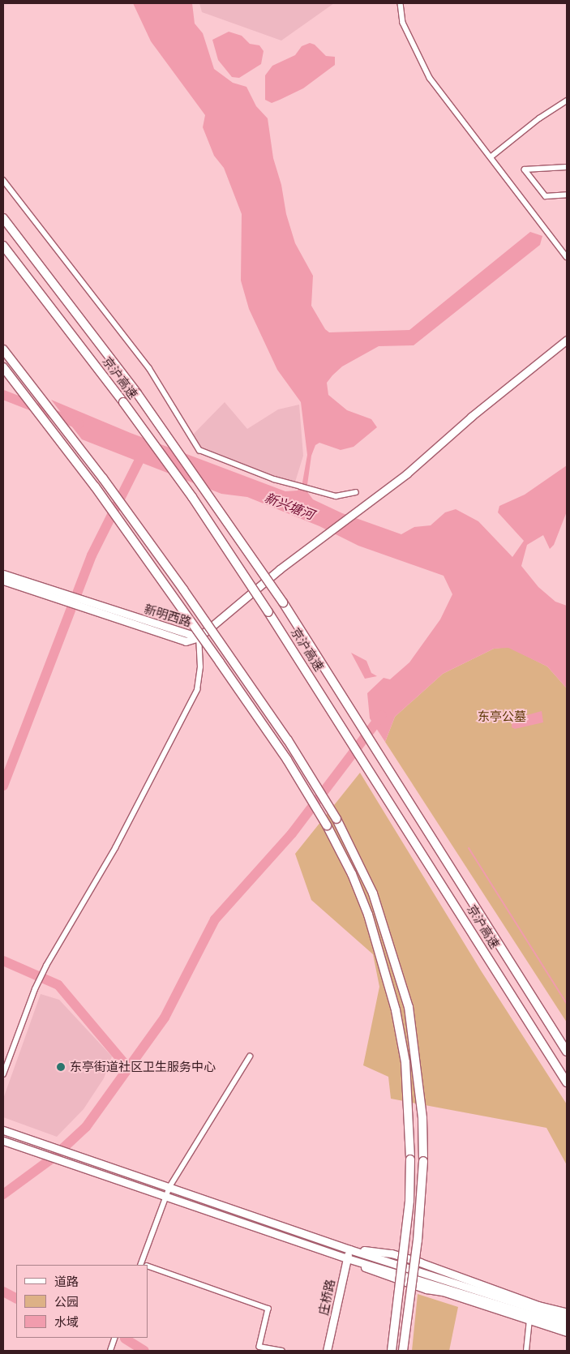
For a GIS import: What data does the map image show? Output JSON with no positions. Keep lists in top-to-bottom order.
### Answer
{
  "streets": {
    "highway": ["京沪高速"],
    "main road": ["新明西路", "庄桥路"]
  },
  "water": ["新兴塘河"],
  "parks": ["东亭公墓"],
  "places": ["东亭街道社区卫生服务中心"],
  "legend": ["道路", "公园", "水域"]
}
